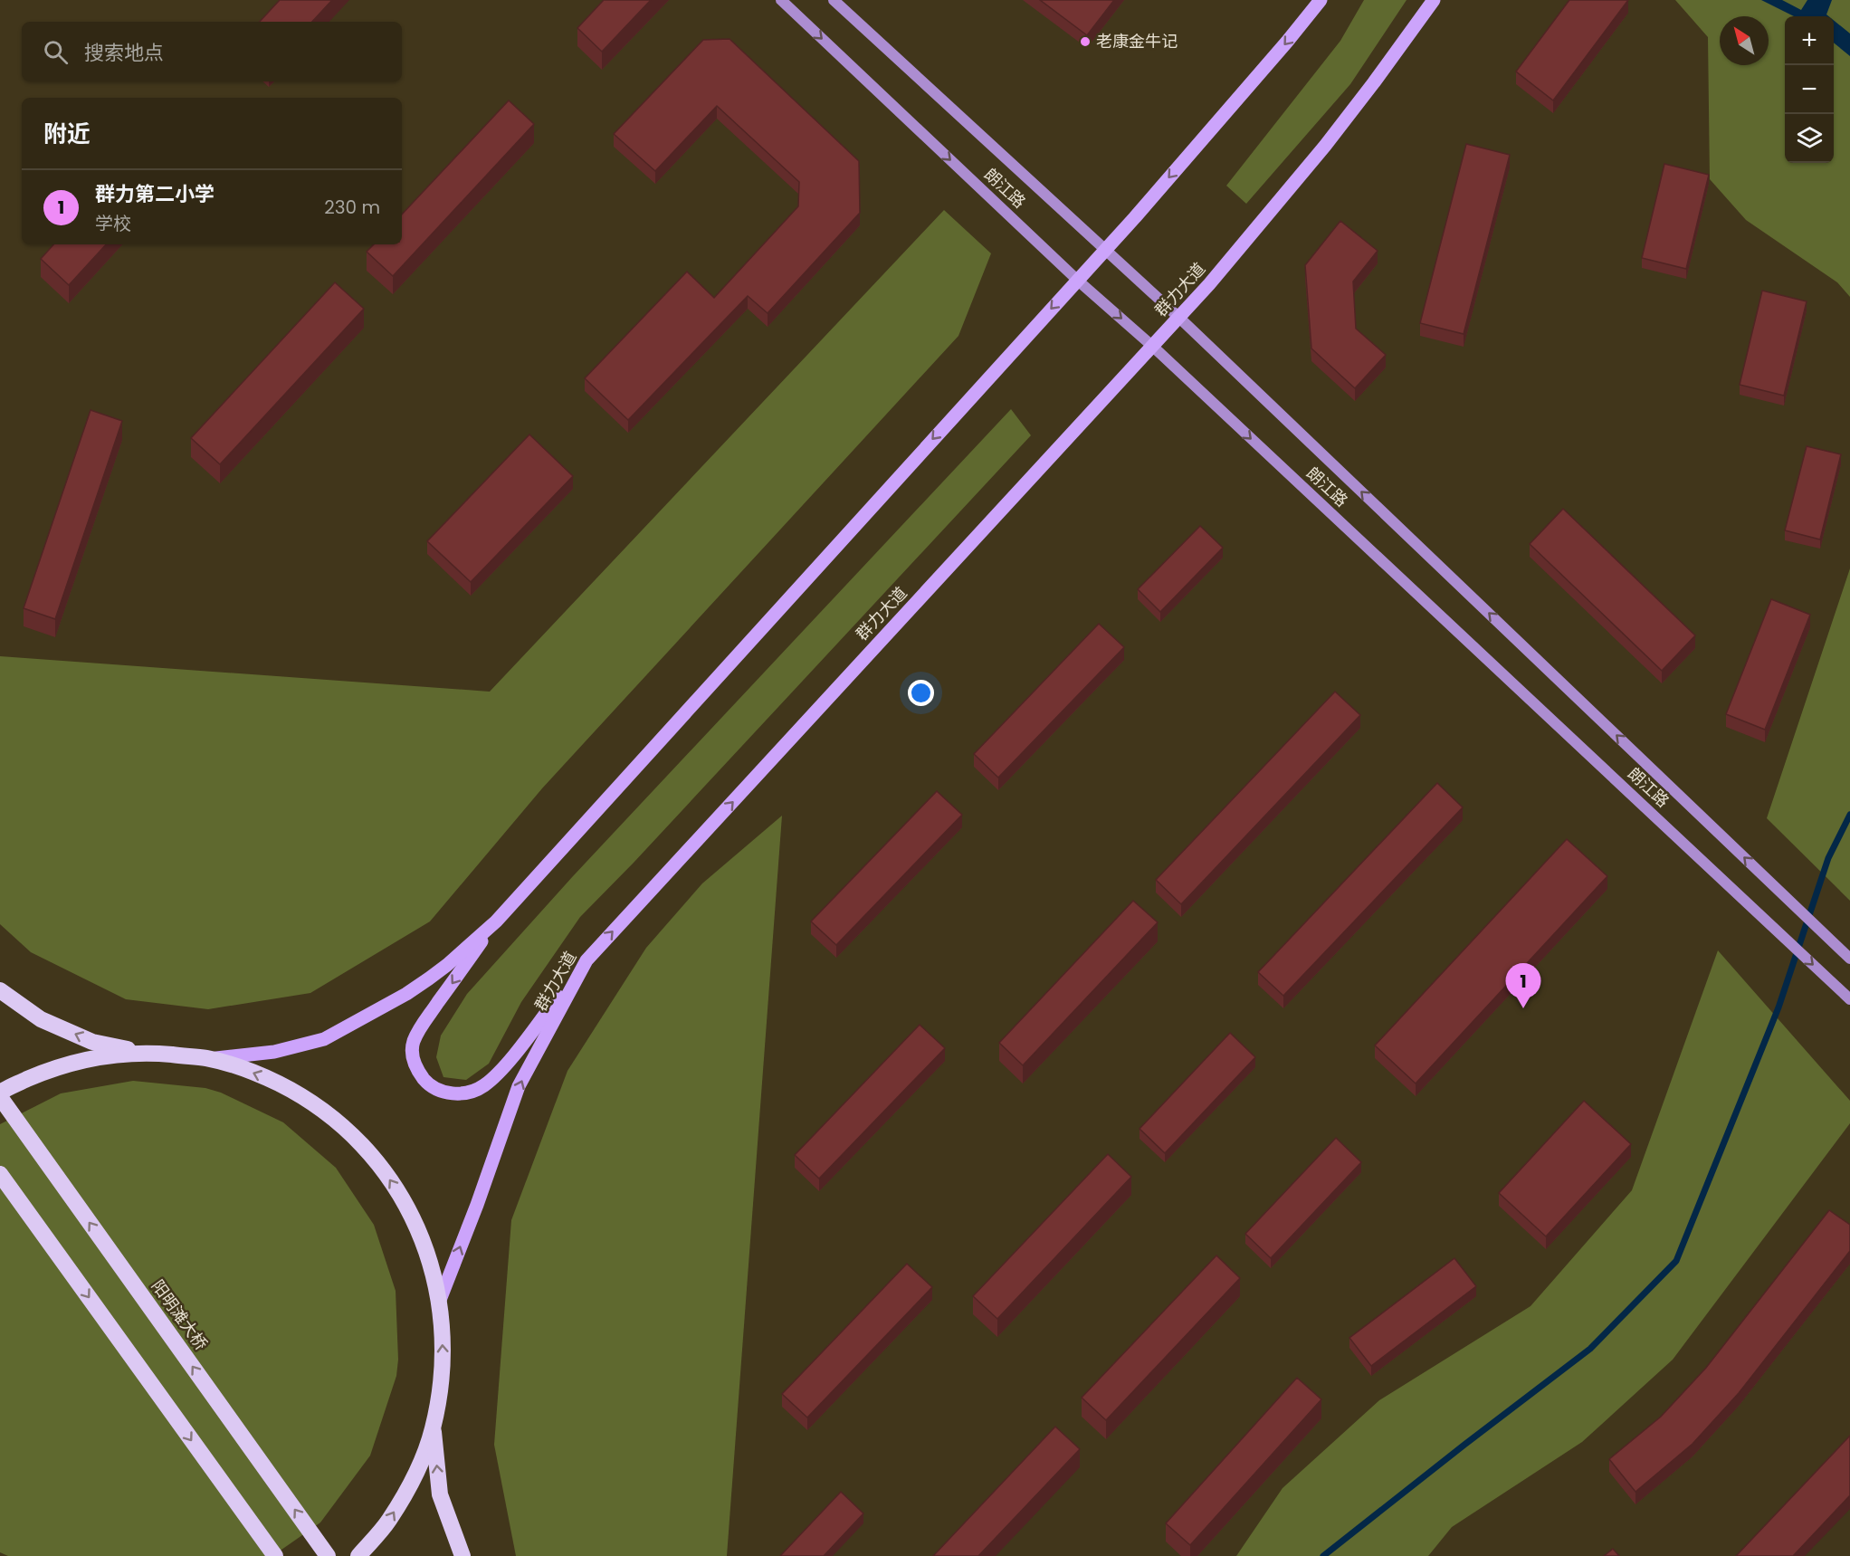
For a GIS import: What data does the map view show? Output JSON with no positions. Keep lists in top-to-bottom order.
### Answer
{
  "streets": {
    "highway": ["阳明滩大桥"],
    "main road": ["朗江路", "群力大道"]
  },
  "crossings": [
    ["朗江路", "群力大道"]
  ],
  "places": ["老康金牛记"],
  "north": "top left",
  "page": {
    "map_buttons": ["+", "−"],
    "search": "搜索地点",
    "heading": "附近",
    "list": [
      {
        "mark": "1",
        "name": "群力第二小学",
        "note": "学校",
        "value": "230 m"
      }
    ],
    "pins": "1"
  }
}
